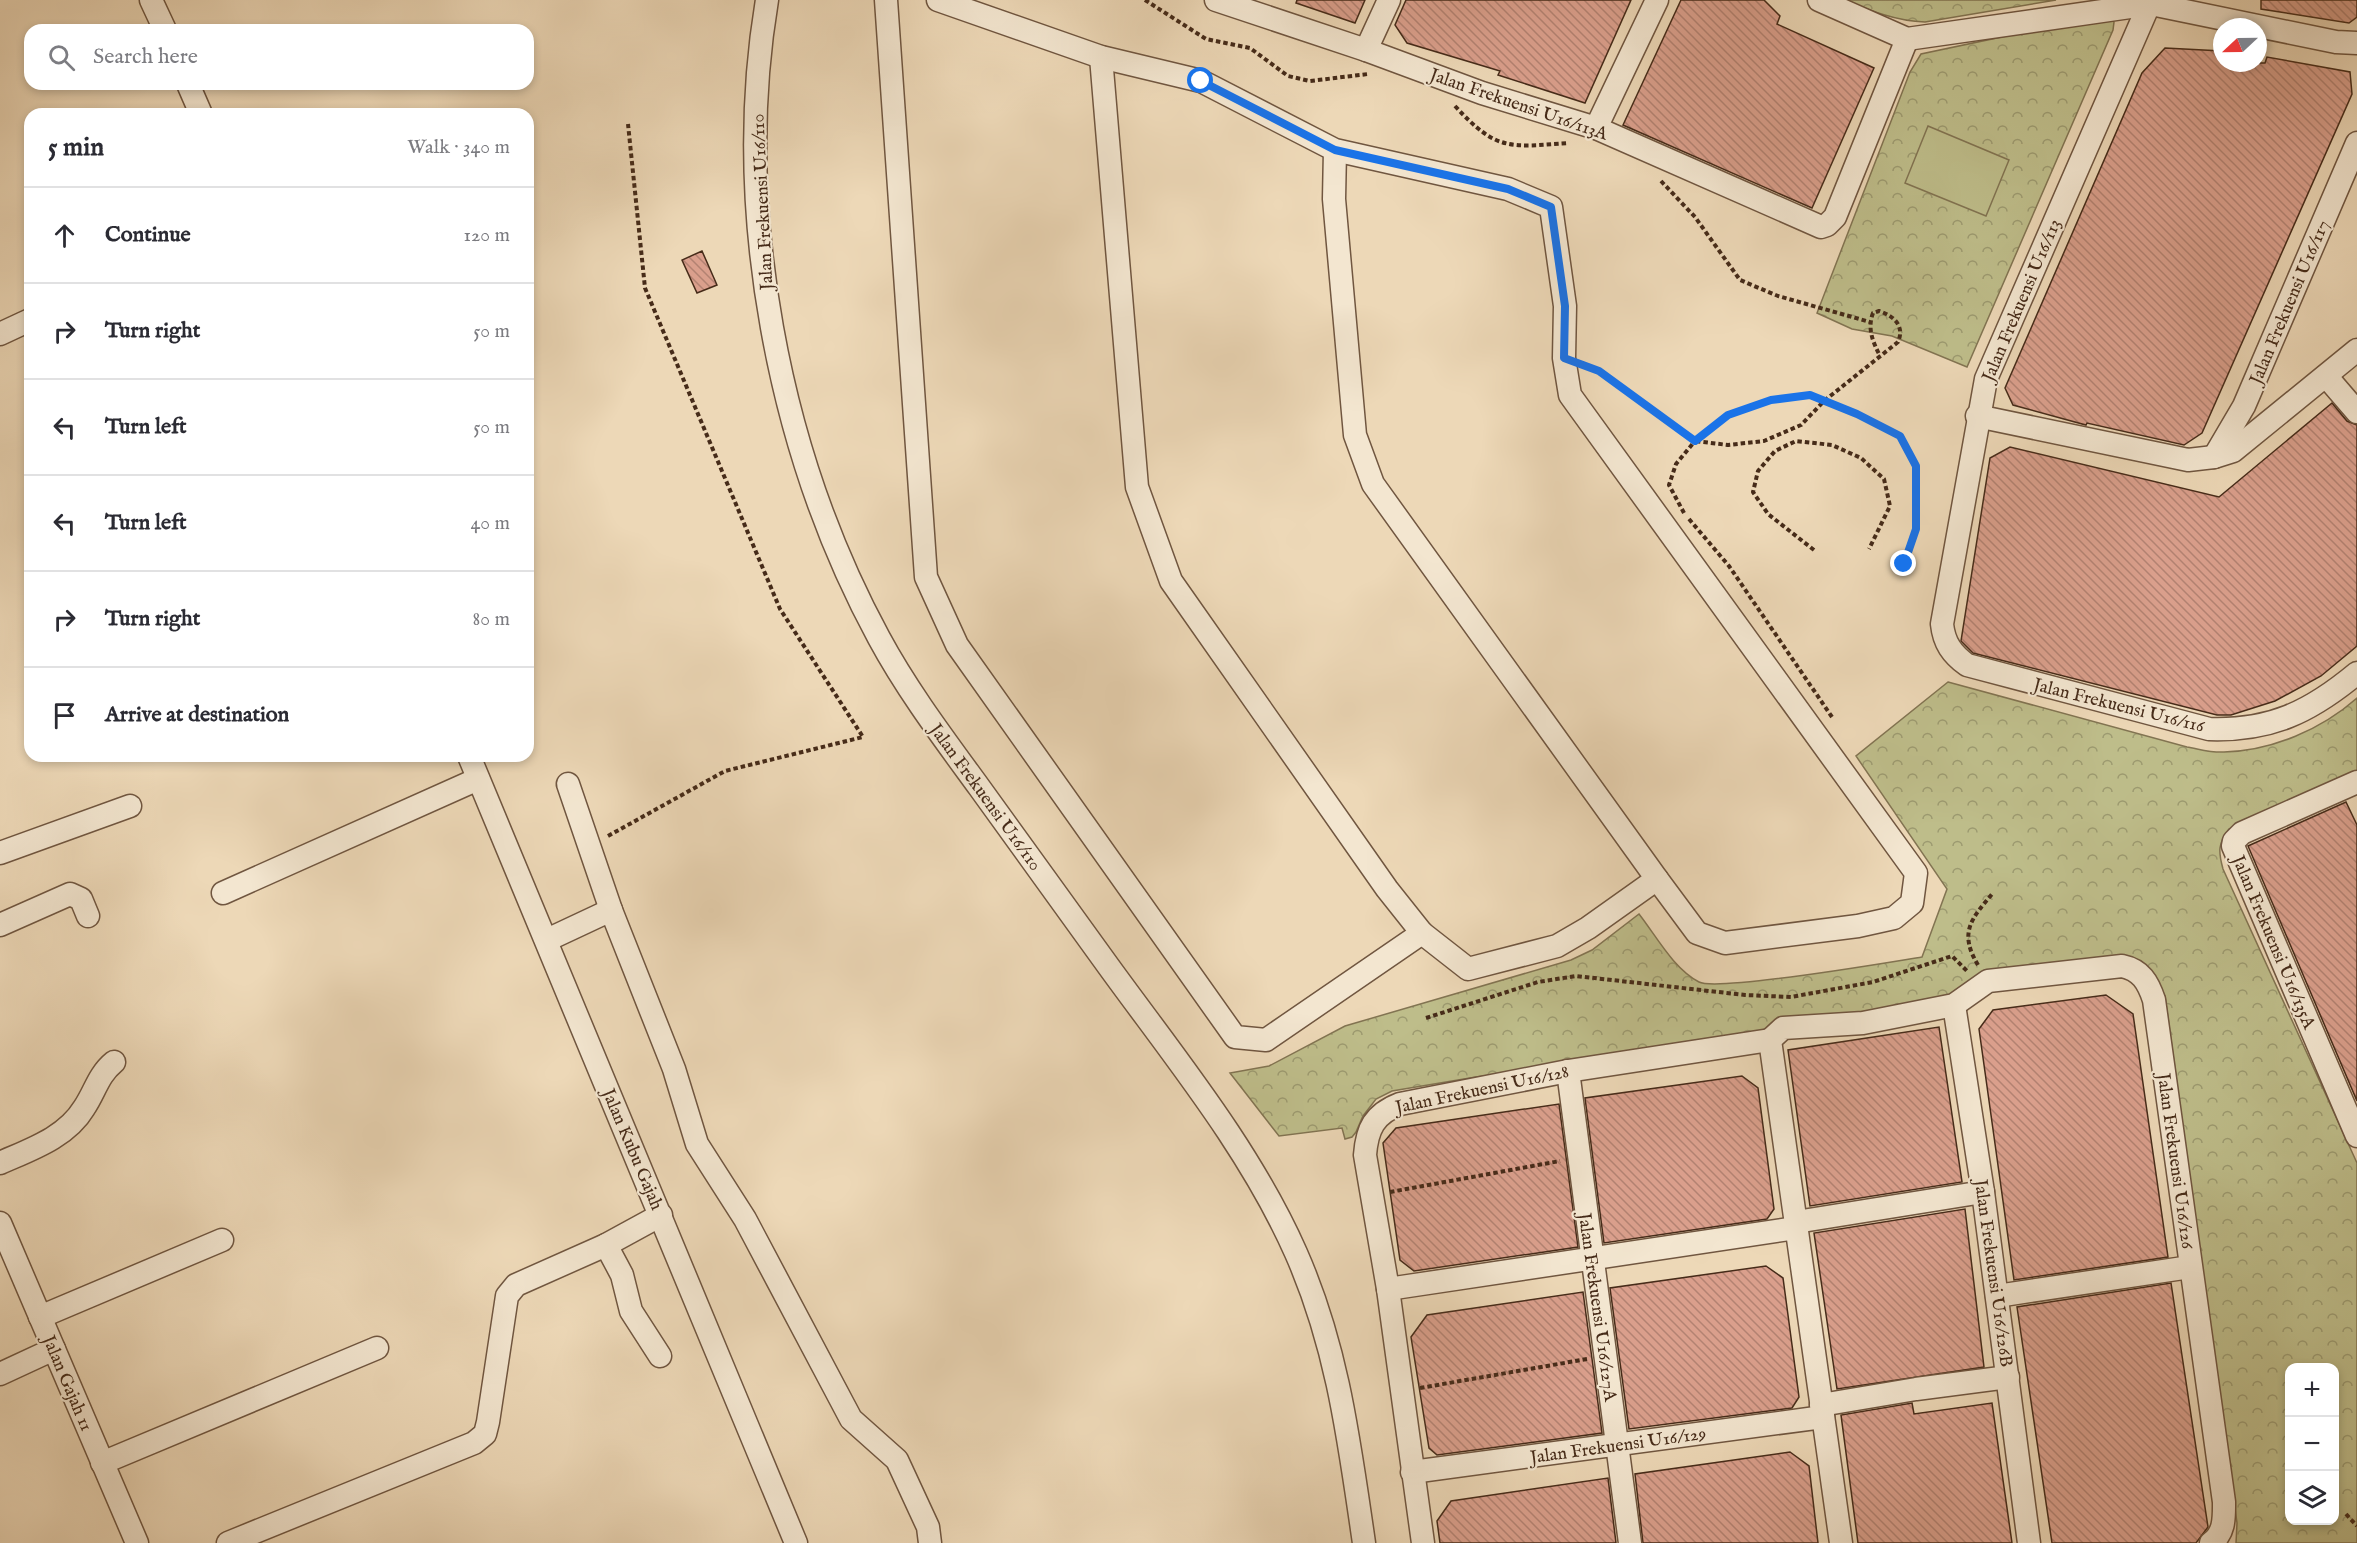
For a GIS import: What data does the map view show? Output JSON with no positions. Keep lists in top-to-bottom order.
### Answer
{
  "streets": {
    "street": [
      "Jalan Frekuensi U16/113A",
      "Jalan Frekuensi U16/110",
      "Jalan Frekuensi U16/113",
      "Jalan Frekuensi U16/117",
      "Jalan Frekuensi U16/116",
      "Jalan Frekuensi U16/135A",
      "Jalan Frekuensi U16/128",
      "Jalan Kubu Gajah",
      "Jalan Frekuensi U16/126",
      "Jalan Frekuensi U16/126B",
      "Jalan Frekuensi U16/127A",
      "Jalan Gajah 11",
      "Jalan Frekuensi U16/129"
    ]
  },
  "crossings": [
    ["Jalan Frekuensi U16/113", "Jalan Frekuensi U16/116"],
    ["Jalan Frekuensi U16/128", "Jalan Frekuensi U16/126B"],
    ["Jalan Frekuensi U16/128", "Jalan Frekuensi U16/127A"],
    ["Jalan Frekuensi U16/128", "Jalan Frekuensi U16/129"],
    ["Jalan Frekuensi U16/126B", "Jalan Frekuensi U16/129"],
    ["Jalan Frekuensi U16/127A", "Jalan Frekuensi U16/129"]
  ],
  "north": "left",
  "page": {
    "search": "Search here",
    "heading": ["5 min", "Walk · 340 m"],
    "list": [
      ["Continue", "120 m"],
      ["Turn right", "50 m"],
      ["Turn left", "50 m"],
      ["Turn left", "40 m"],
      ["Turn right", "80 m"],
      "Arrive at destination"
    ],
    "map_buttons": ["+", "−"]
  }
}
